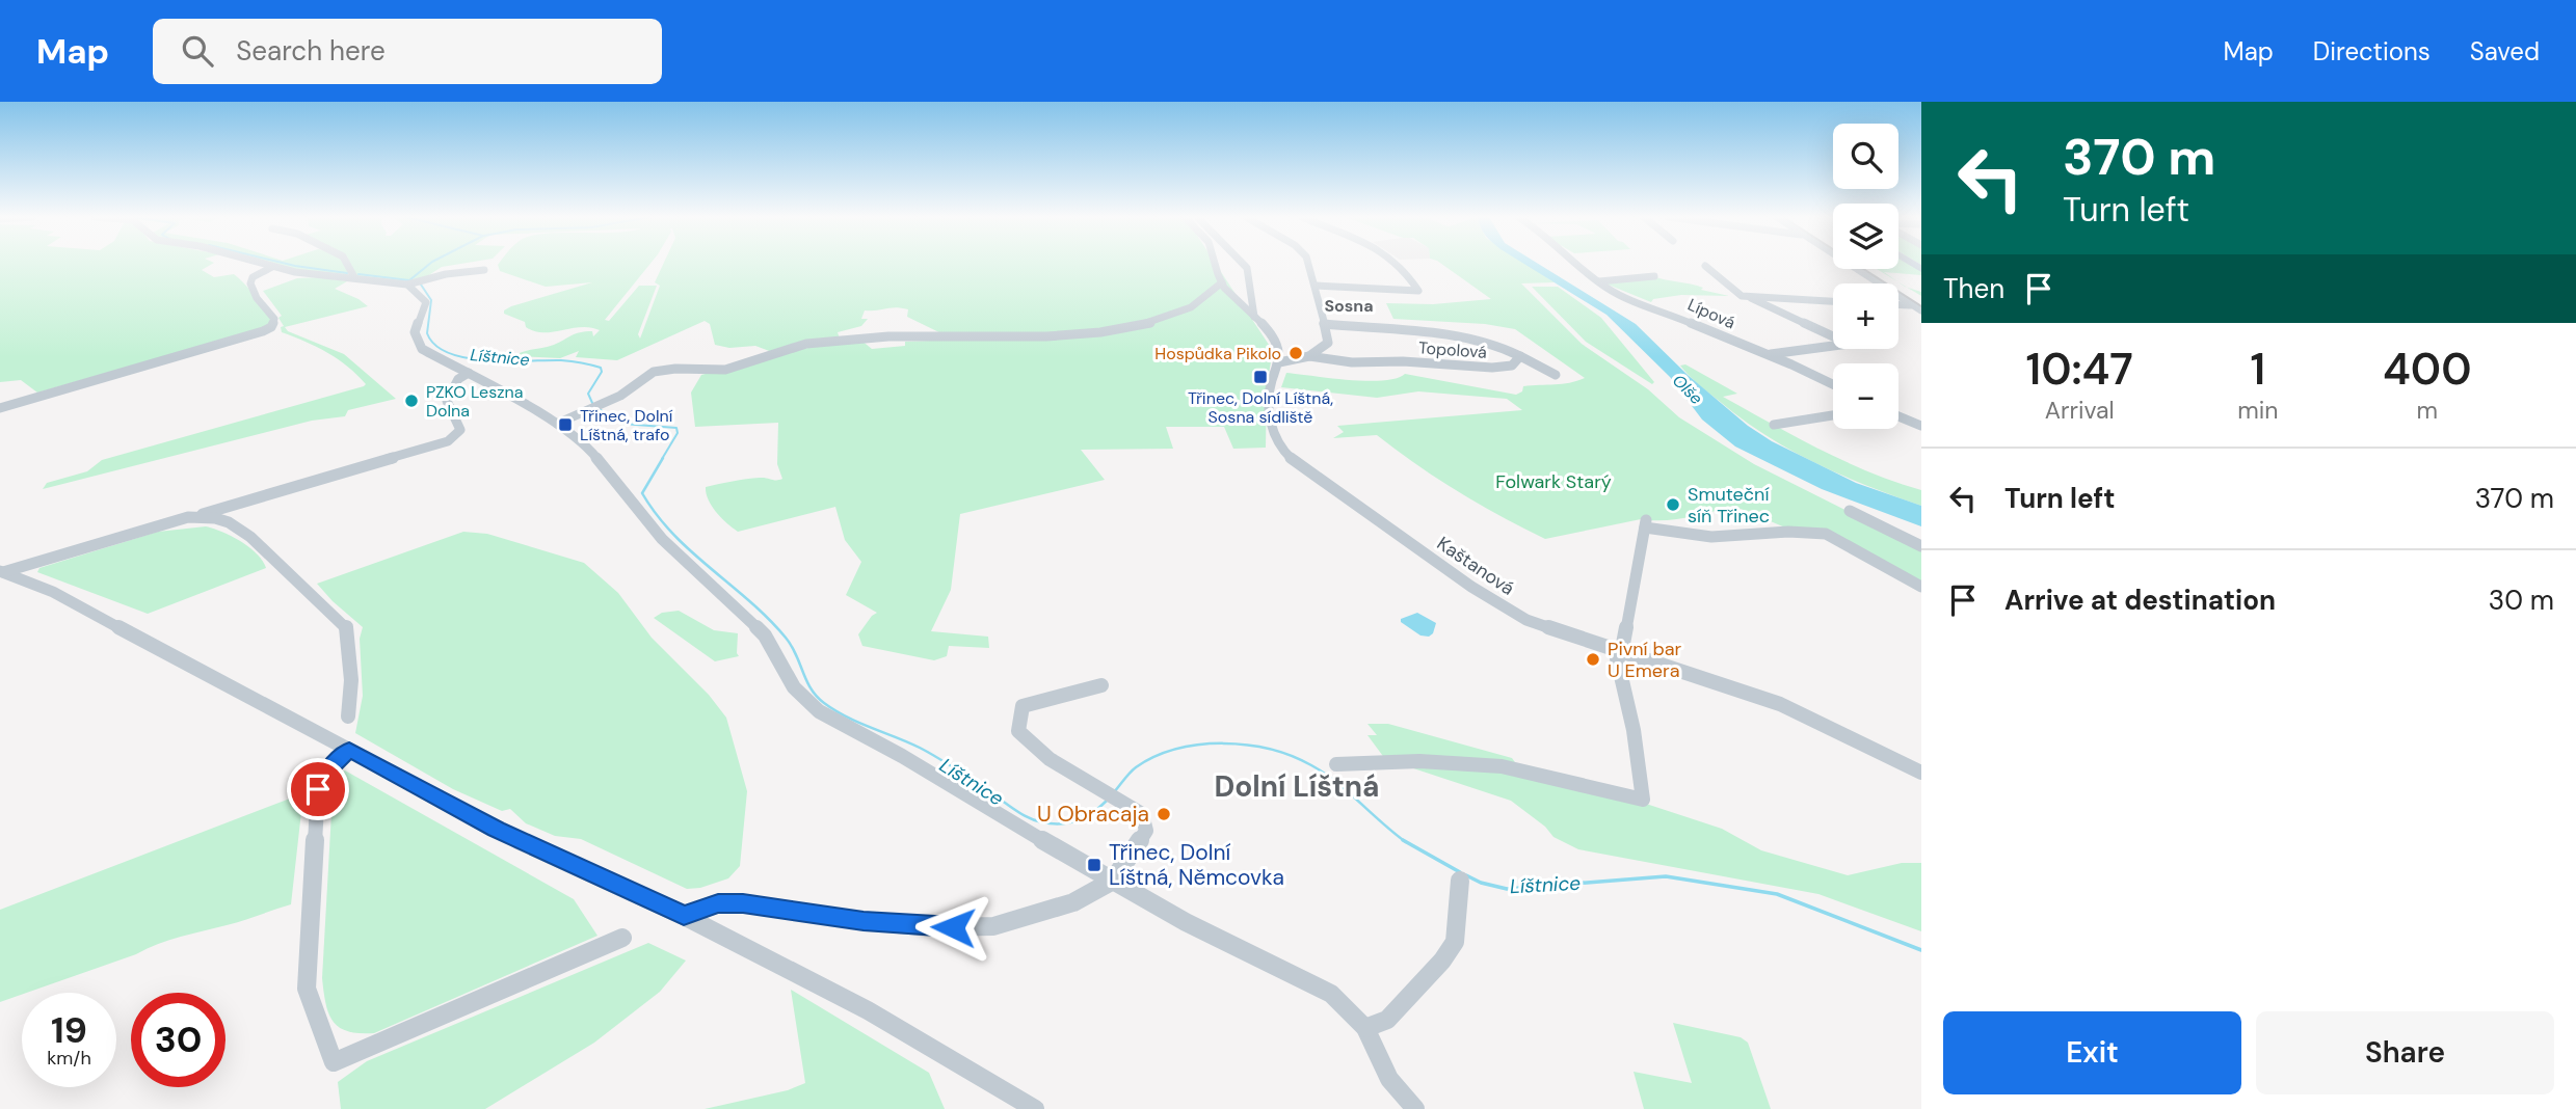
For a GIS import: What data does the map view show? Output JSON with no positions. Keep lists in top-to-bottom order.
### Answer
{
  "streets": {
    "street": ["Lípová", "Topolová", "Kaštanová"]
  },
  "districts": ["Sosna", "Dolní Líštná"],
  "water": ["Líštnice", "Olše"],
  "parks": ["Folwark Starý"],
  "places": {
    "other": [
      "Hospůdka Pikolo",
      "PZKO Leszna Dolna",
      "Smuteční síň Třinec",
      "Pivní bar U Emera",
      "U Obracaja"
    ],
    "transit": ["Třinec, Dolní Líštná, Sosna sídliště", "Třinec, Dolní Líštná, trafo", "Třinec, Dolní Líštná, Němcovka"]
  },
  "page": {
    "header": "Map",
    "search": "Search here",
    "nav": ["Map", "Directions", "Saved"],
    "turn": ["370 m", "Turn left"],
    "map_buttons": ["+", "−"],
    "then": "Then",
    "eta": [
      "10:47",
      "Arrival",
      "1",
      "min",
      "400",
      "m"
    ],
    "list": [
      {
        "name": "Turn left",
        "value": "370 m"
      },
      {
        "name": "Arrive at destination",
        "value": "30 m"
      }
    ],
    "speed": "19 km/h",
    "limit": "30",
    "buttons": ["Exit", "Share"]
  }
}
